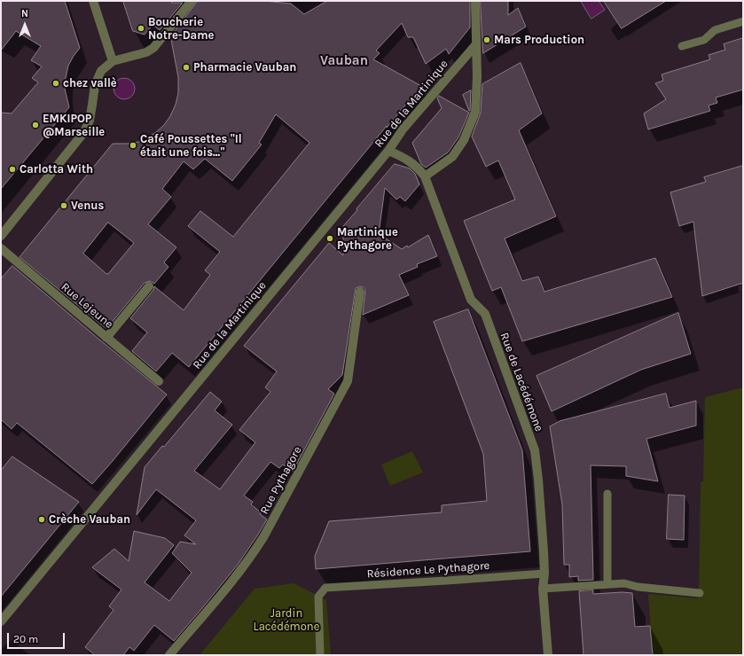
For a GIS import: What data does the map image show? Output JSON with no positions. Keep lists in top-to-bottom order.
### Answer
{
  "streets": {
    "street": [
      "Rue de la Martinique",
      "Rue Lejeune",
      "Rue de Lacédémone",
      "Rue Pythagore"
    ],
    "lane": ["Résidence Le Pythagore"]
  },
  "crossings": [
    ["Rue de la Martinique", "Rue de Lacédémone"],
    ["Rue de Lacédémone", "Résidence Le Pythagore"]
  ],
  "districts": ["Vauban"],
  "parks": ["Jardin Lacédémone"],
  "places": [
    "Boucherie Notre-Dame",
    "Mars Production",
    "Pharmacie Vauban",
    "chez vallè",
    "EMKIPOP @Marseille",
    "Café Poussettes \"Il était une fois...\"",
    "Carlotta With",
    "Venus",
    "Martinique Pythagore",
    "Crèche Vauban"
  ],
  "scale_bar": "20 m",
  "north": "top"
}
